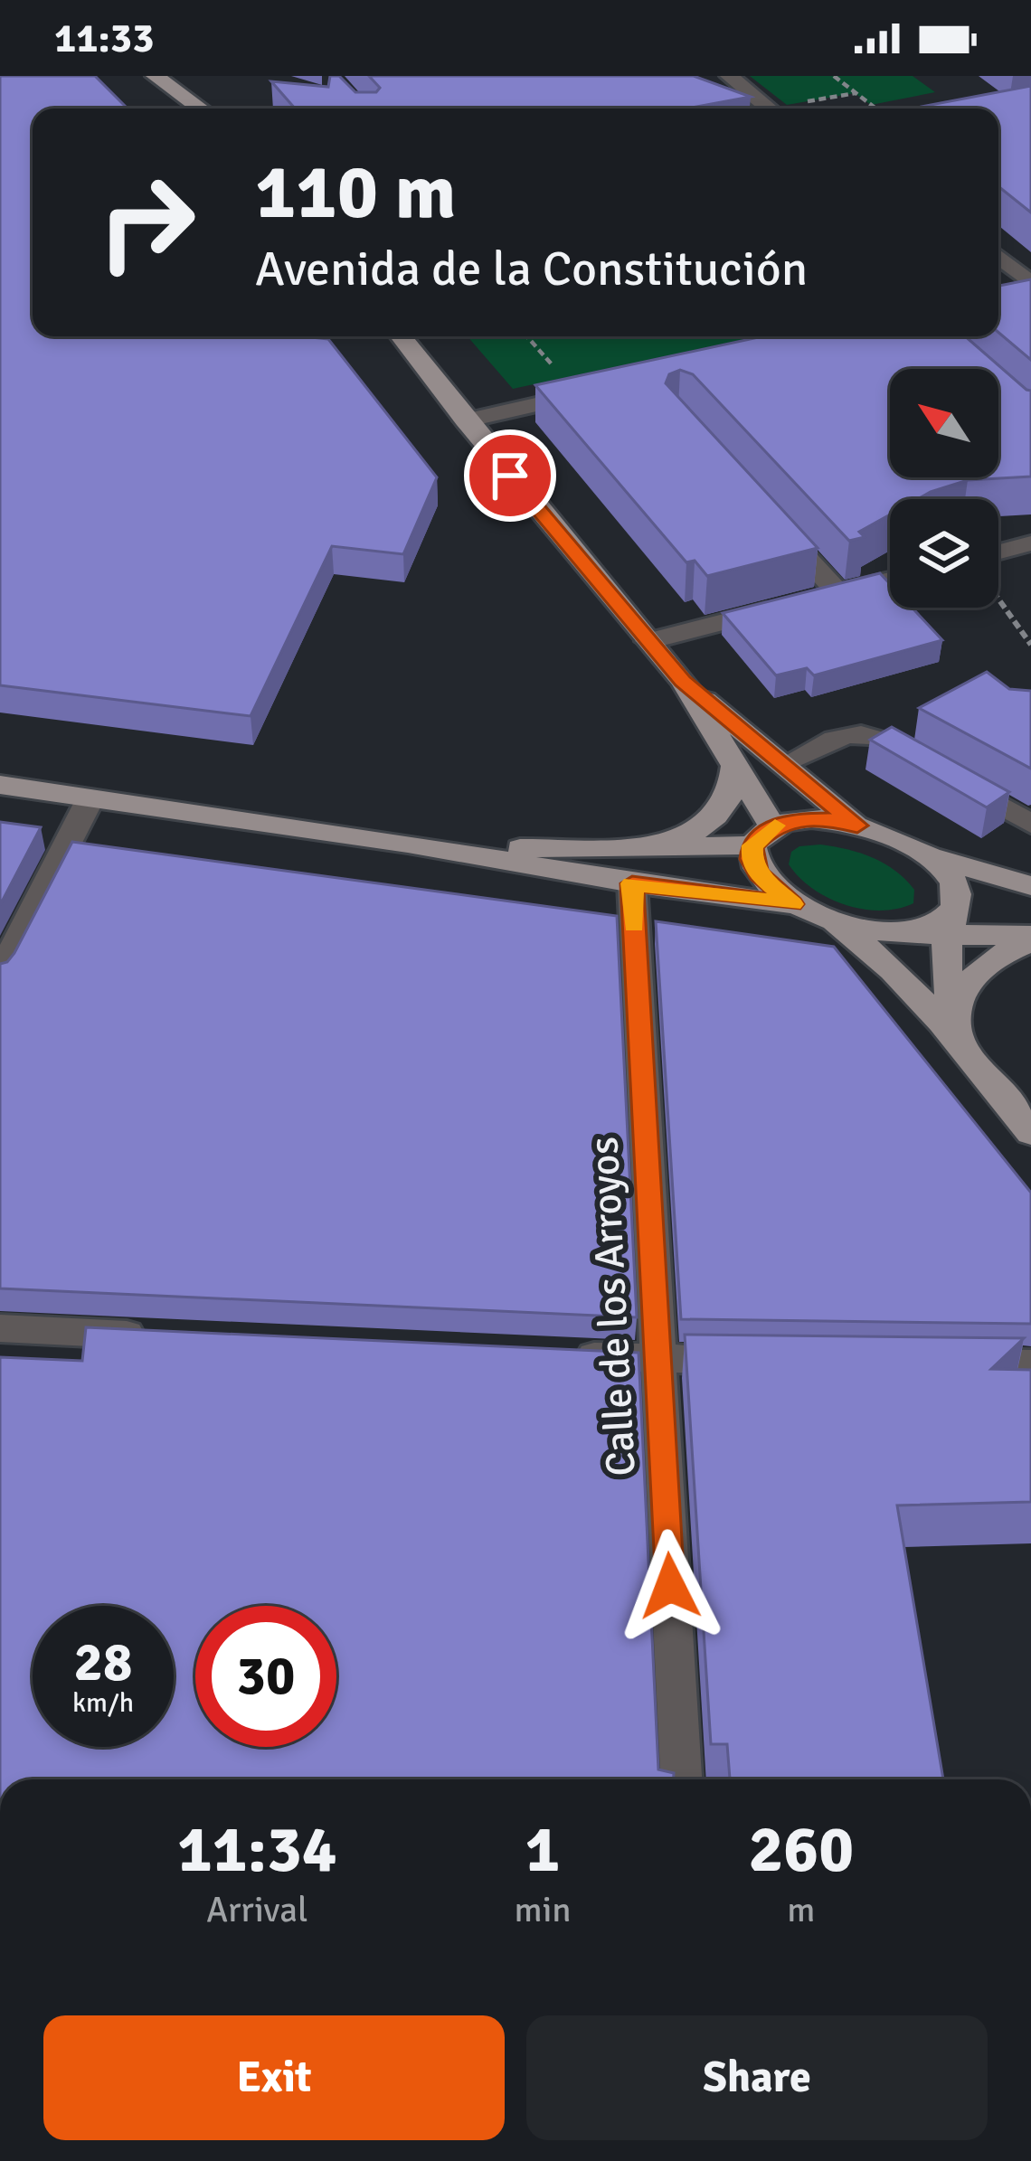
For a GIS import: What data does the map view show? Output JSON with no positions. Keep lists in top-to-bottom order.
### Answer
{
  "streets": {
    "street": ["Calle de los Arroyos"]
  },
  "north": "top left",
  "page": {
    "status": "11:33",
    "turn": ["110 m", "Avenida de la Constitución"],
    "speed": "28 km/h",
    "limit": "30",
    "eta": [
      "11:34",
      "Arrival",
      "1",
      "min",
      "260",
      "m"
    ],
    "buttons": ["Exit", "Share"]
  }
}
